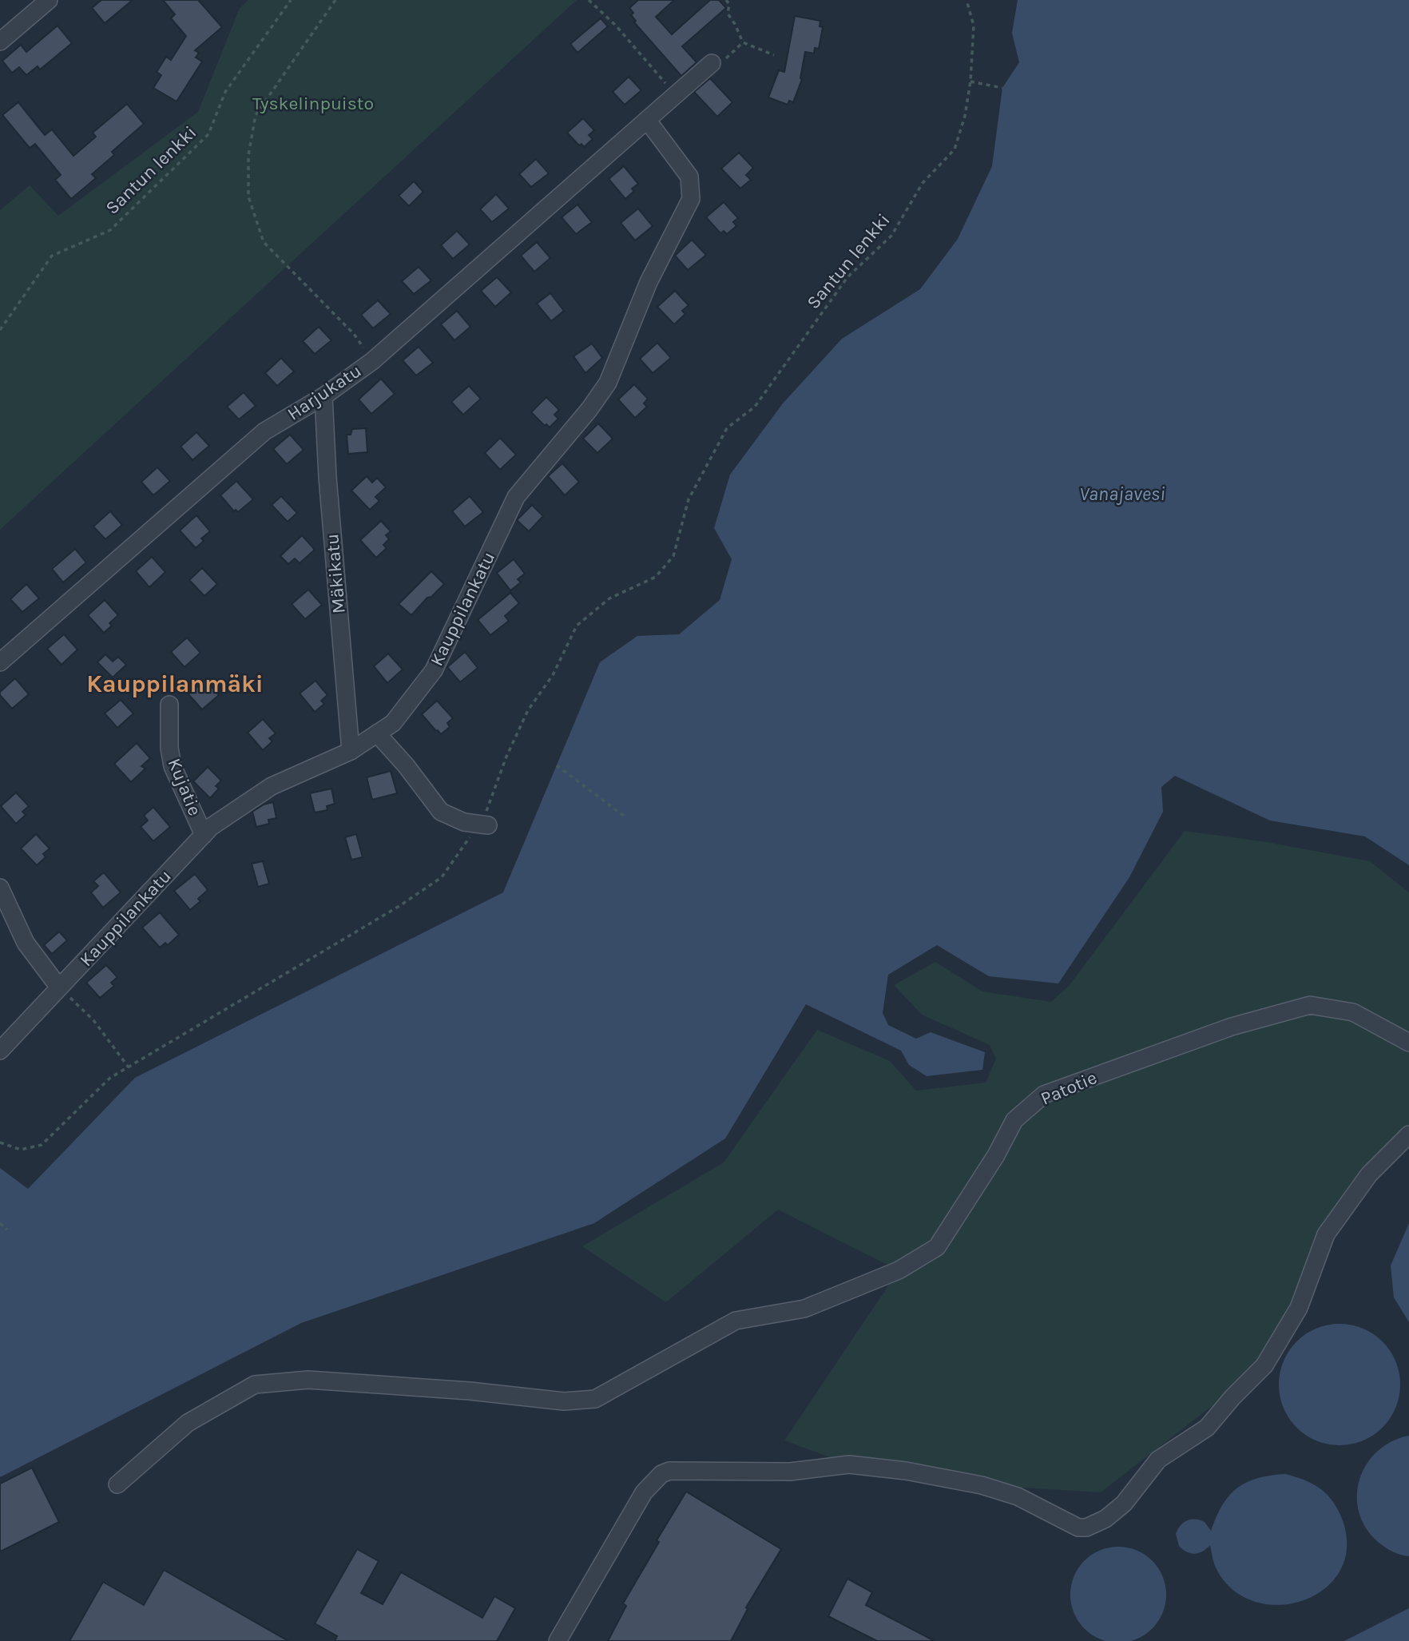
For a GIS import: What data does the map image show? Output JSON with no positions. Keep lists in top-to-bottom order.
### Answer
{
  "streets": {
    "street": [
      "Harjukatu",
      "Mäkikatu",
      "Kauppilankatu",
      "Kujatie",
      "Patotie"
    ],
    "path": ["Santun lenkki"]
  },
  "crossings": [
    ["Harjukatu", "Mäkikatu"],
    ["Harjukatu", "Kauppilankatu"],
    ["Mäkikatu", "Kauppilankatu"],
    ["Kauppilankatu", "Kujatie"]
  ],
  "districts": ["Kauppilanmäki"],
  "water": ["Vanajavesi"],
  "parks": ["Tyskelinpuisto"]
}
